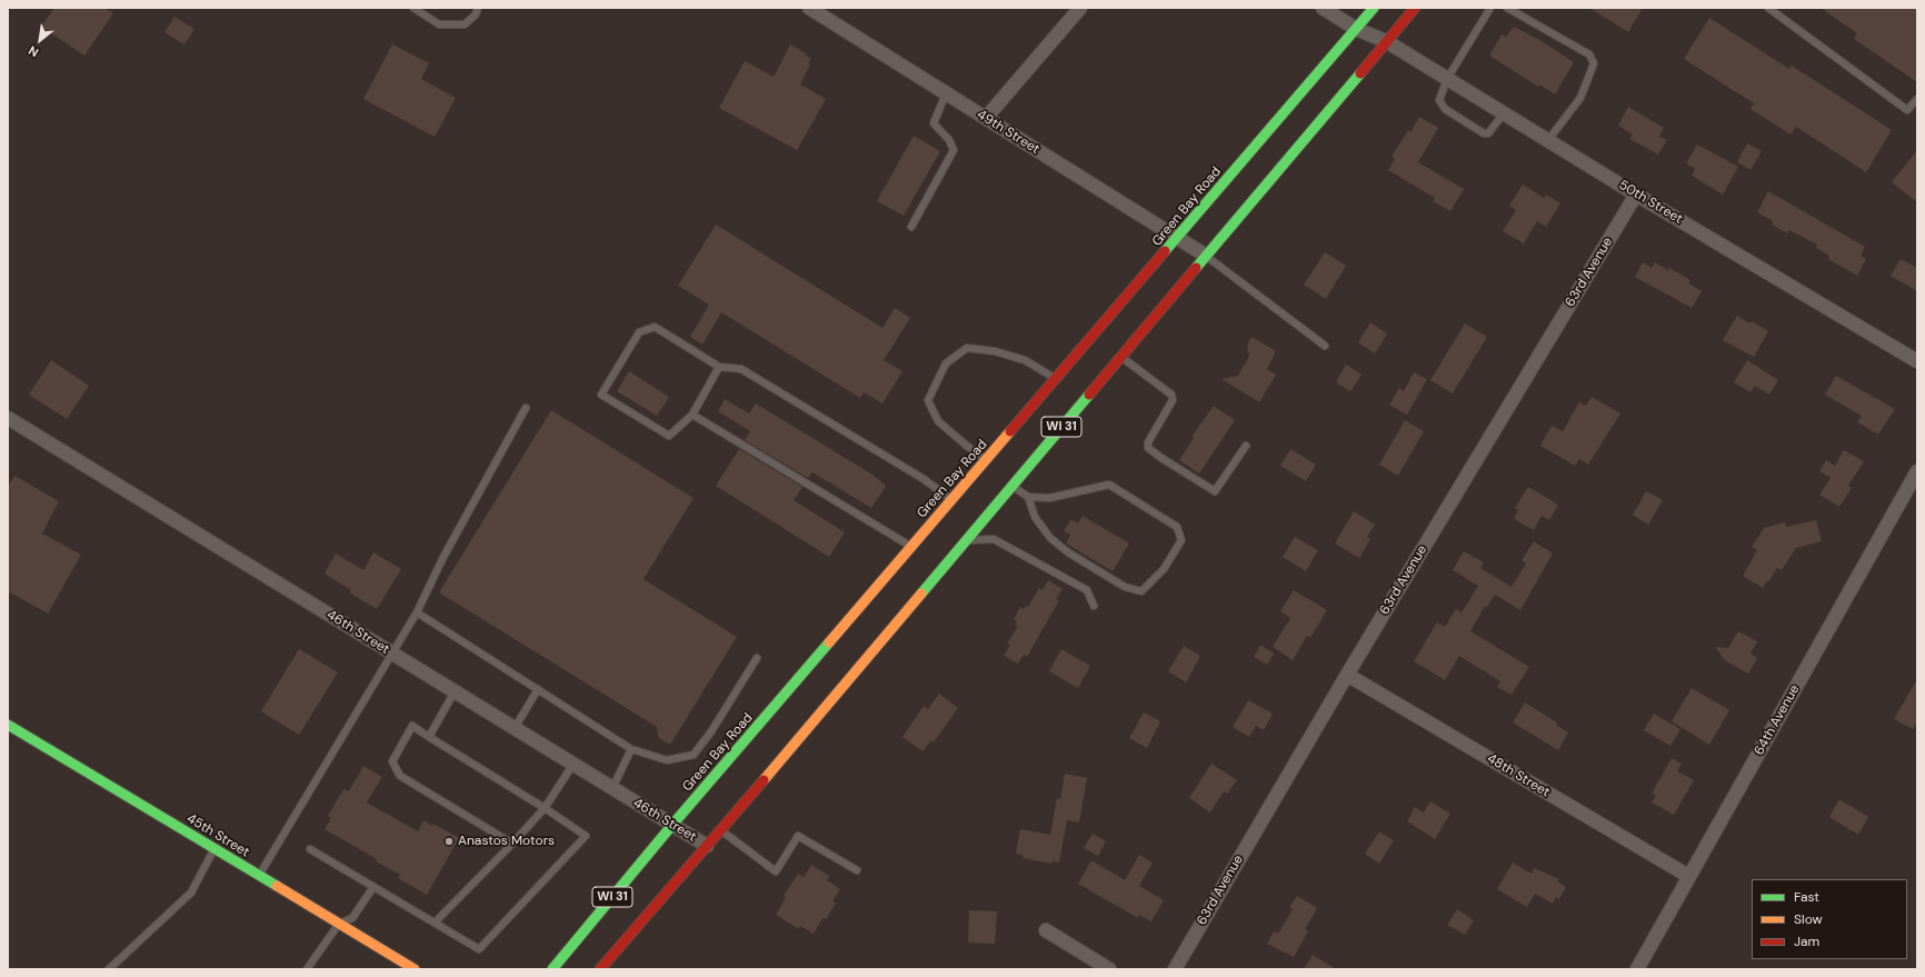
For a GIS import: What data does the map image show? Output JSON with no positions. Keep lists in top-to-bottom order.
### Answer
{
  "streets": {
    "main road": ["Green Bay Road", "WI 31", "45th Street"],
    "street": [
      "49th Street",
      "50th Street",
      "63rd Avenue",
      "46th Street",
      "64th Avenue",
      "48th Street"
    ]
  },
  "crossings": [
    ["49th Street", "Green Bay Road"],
    ["49th Street", "WI 31"],
    ["50th Street", "Green Bay Road"],
    ["50th Street", "63rd Avenue"],
    ["50th Street", "WI 31"],
    ["Green Bay Road", "46th Street"],
    ["63rd Avenue", "48th Street"],
    ["WI 31", "46th Street"],
    ["64th Avenue", "48th Street"]
  ],
  "places": ["Anastos Motors"],
  "legend": ["Fast", "Slow", "Jam"],
  "north": "bottom left"
}
